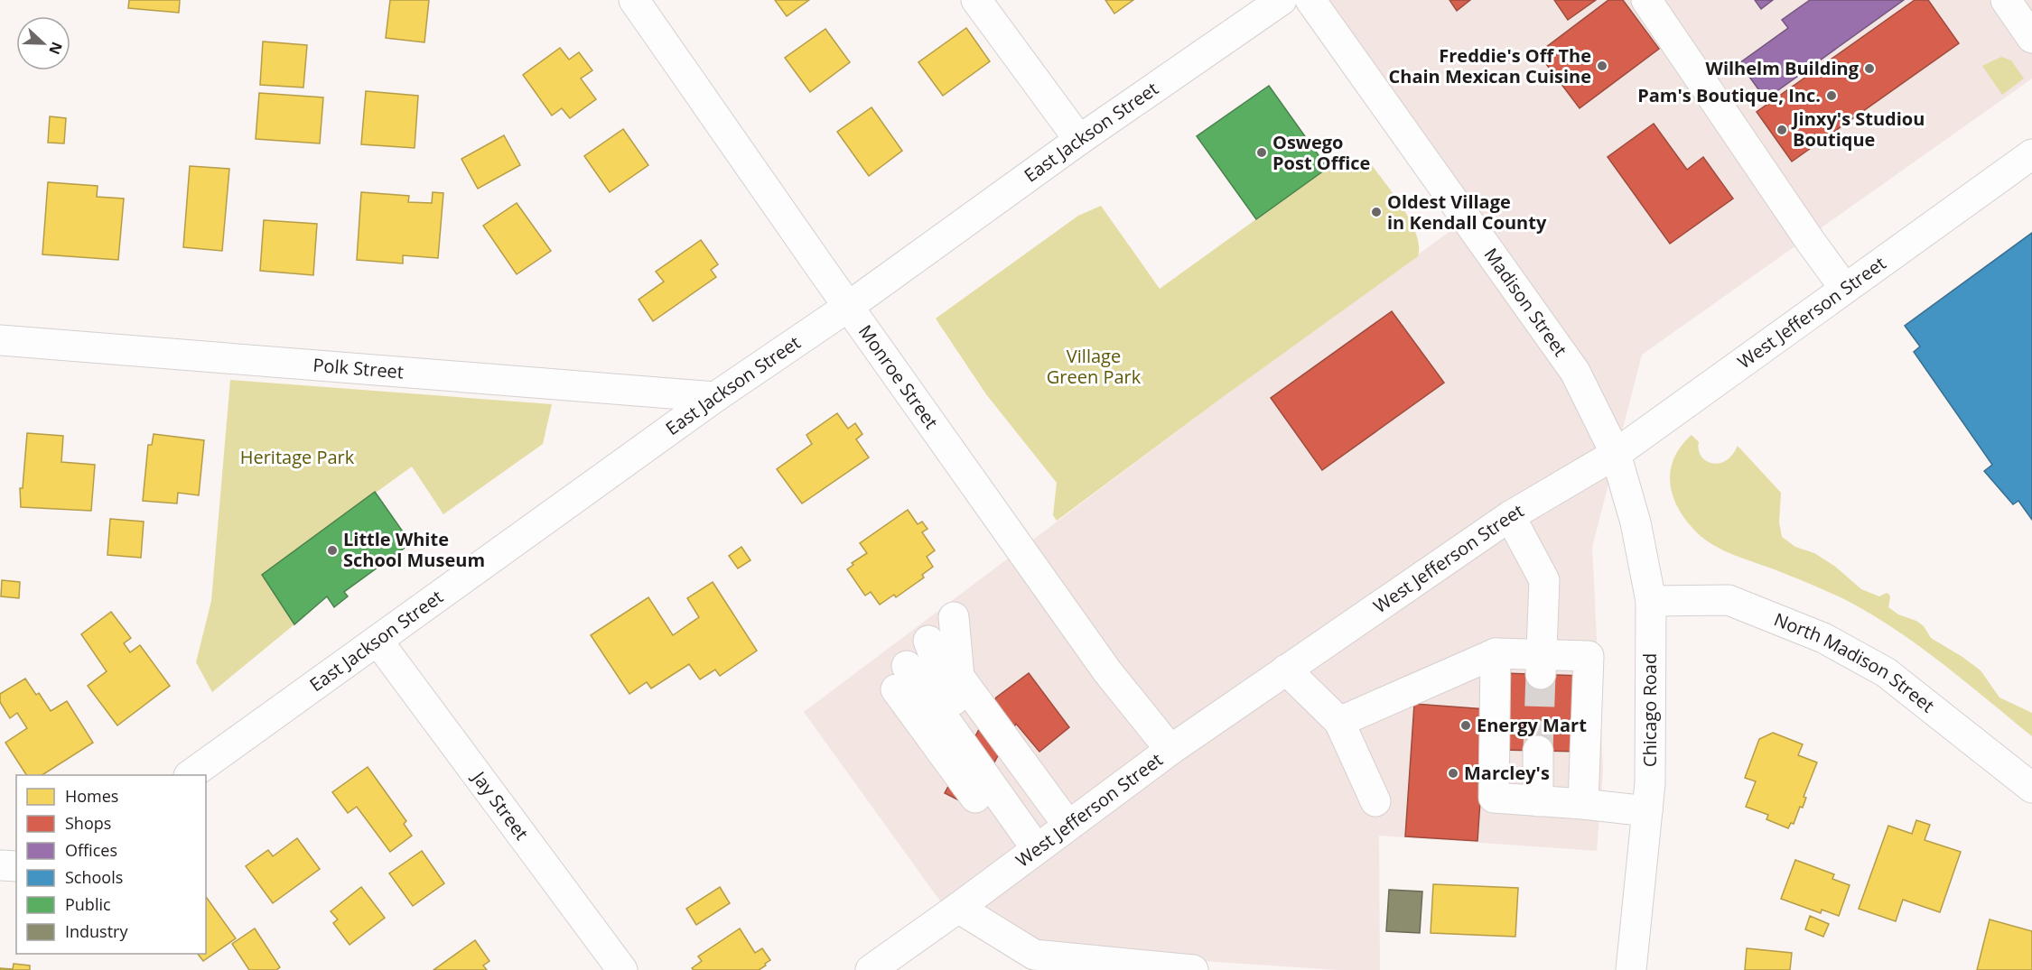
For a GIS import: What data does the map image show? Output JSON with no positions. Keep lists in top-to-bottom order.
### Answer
{
  "streets": {
    "street": [
      "East Jackson Street",
      "Madison Street",
      "West Jefferson Street",
      "Polk Street",
      "Monroe Street",
      "North Madison Street",
      "Chicago Road",
      "Jay Street"
    ]
  },
  "crossings": [
    ["East Jackson Street", "Polk Street"],
    ["East Jackson Street", "Monroe Street"],
    ["East Jackson Street", "Jay Street"],
    ["Madison Street", "West Jefferson Street"],
    ["Madison Street", "Chicago Road"],
    ["West Jefferson Street", "Monroe Street"],
    ["West Jefferson Street", "Chicago Road"],
    ["North Madison Street", "Chicago Road"]
  ],
  "parks": ["Village Green Park", "Heritage Park"],
  "places": [
    "Freddie's Off The Chain Mexican Cuisine",
    "Wilhelm Building",
    "Pam's Boutique, Inc.",
    "Jinxy's Studiou Boutique",
    "Oswego Post Office",
    "Oldest Village in Kendall County",
    "Little White School Museum",
    "Energy Mart",
    "Marcley's"
  ],
  "legend": [
    "Homes",
    "Shops",
    "Offices",
    "Schools",
    "Public",
    "Industry"
  ],
  "north": "right"
}
